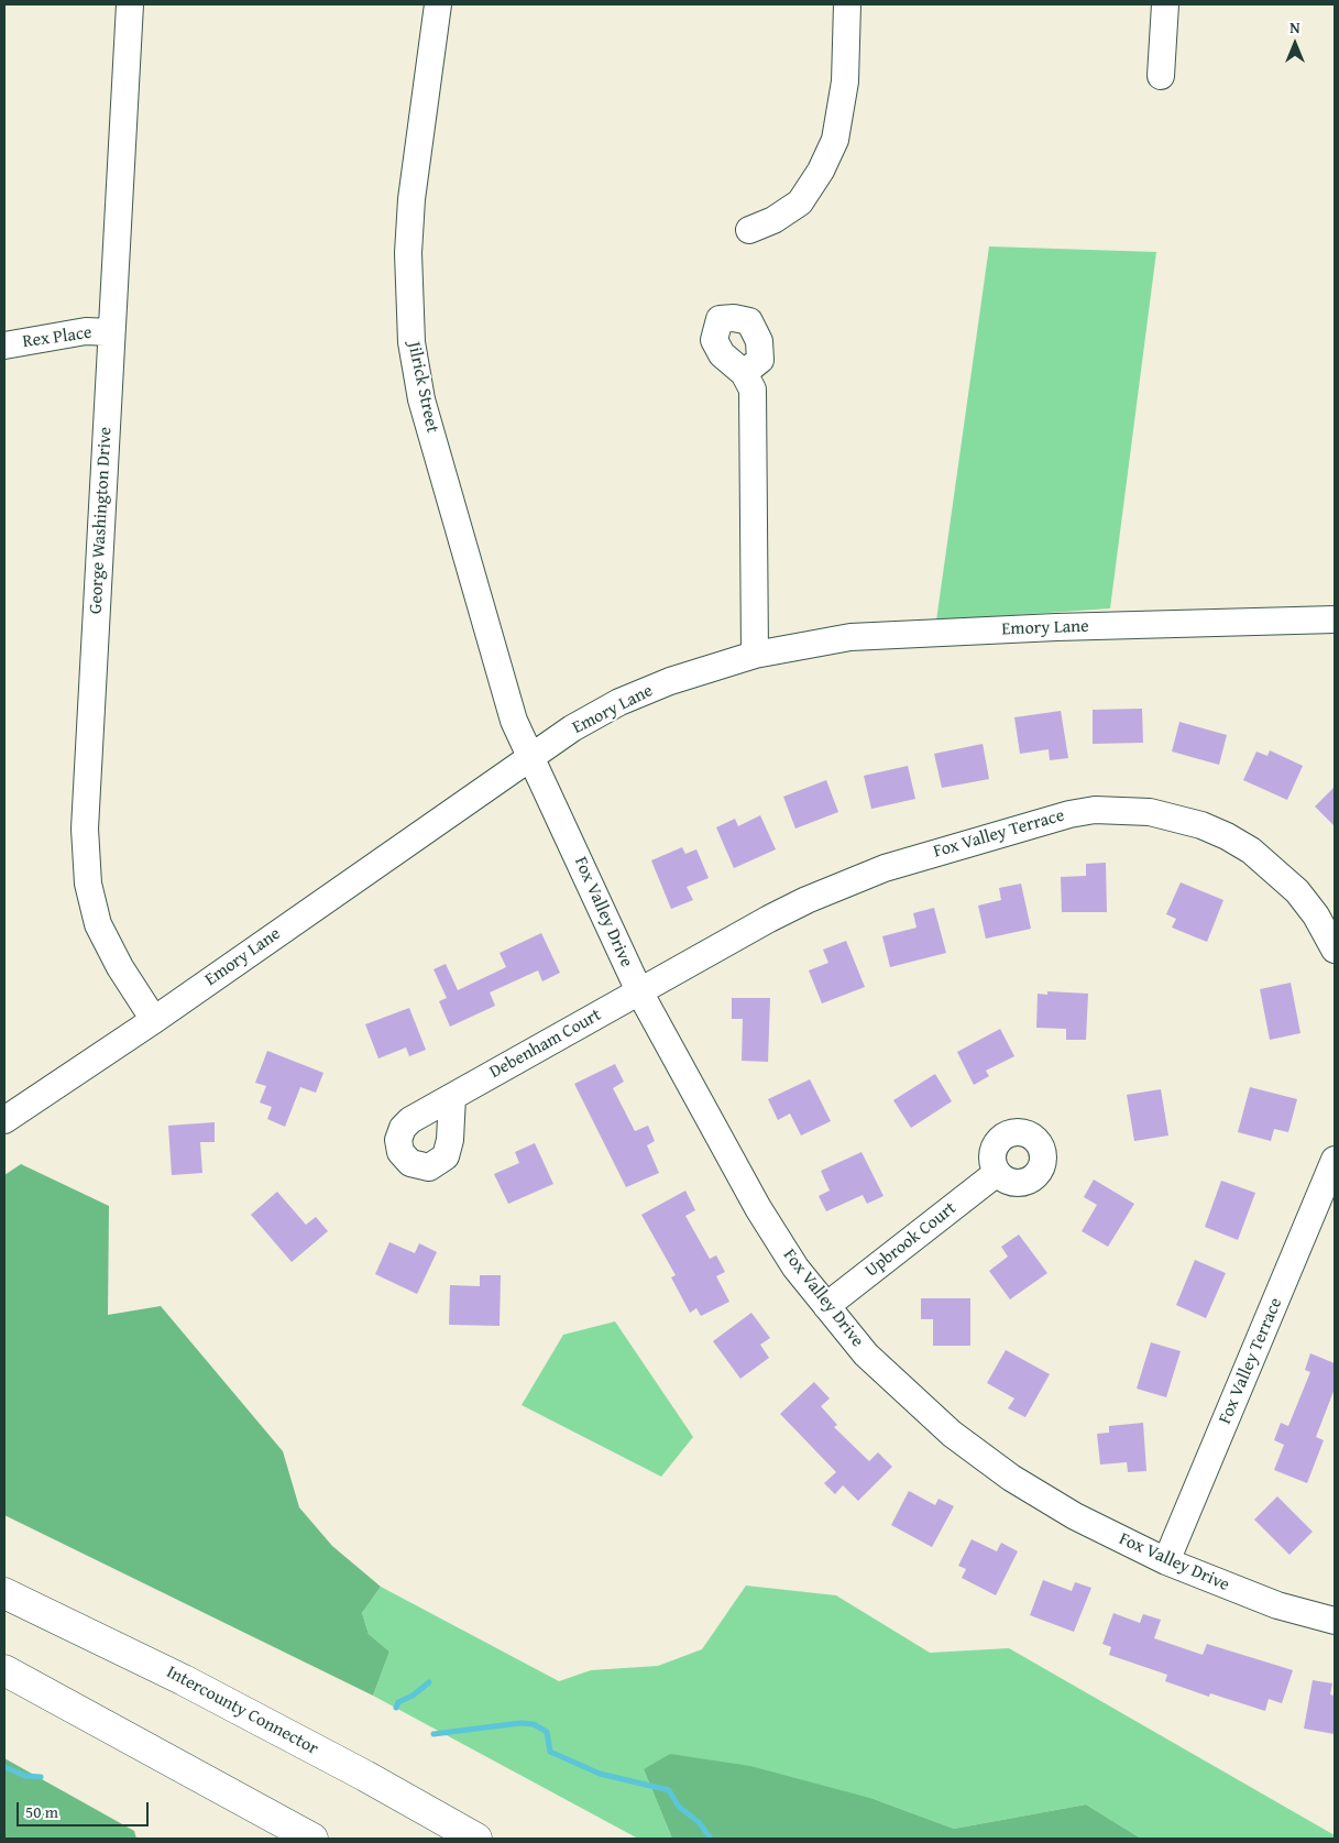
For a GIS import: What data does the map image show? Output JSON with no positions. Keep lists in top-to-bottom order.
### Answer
{
  "streets": {
    "highway": ["Intercounty Connector"],
    "street": [
      "Rex Place",
      "Jilrick Street",
      "George Washington Drive",
      "Emory Lane",
      "Fox Valley Terrace",
      "Fox Valley Drive",
      "Debenham Court",
      "Upbrook Court"
    ]
  },
  "crossings": [
    ["Rex Place", "George Washington Drive"],
    ["Jilrick Street", "Emory Lane"],
    ["Jilrick Street", "Fox Valley Drive"],
    ["George Washington Drive", "Emory Lane"],
    ["Emory Lane", "Fox Valley Drive"],
    ["Fox Valley Terrace", "Fox Valley Drive"],
    ["Fox Valley Terrace", "Debenham Court"],
    ["Fox Valley Drive", "Debenham Court"],
    ["Fox Valley Drive", "Upbrook Court"]
  ],
  "scale_bar": "50 m",
  "north": "top"
}
